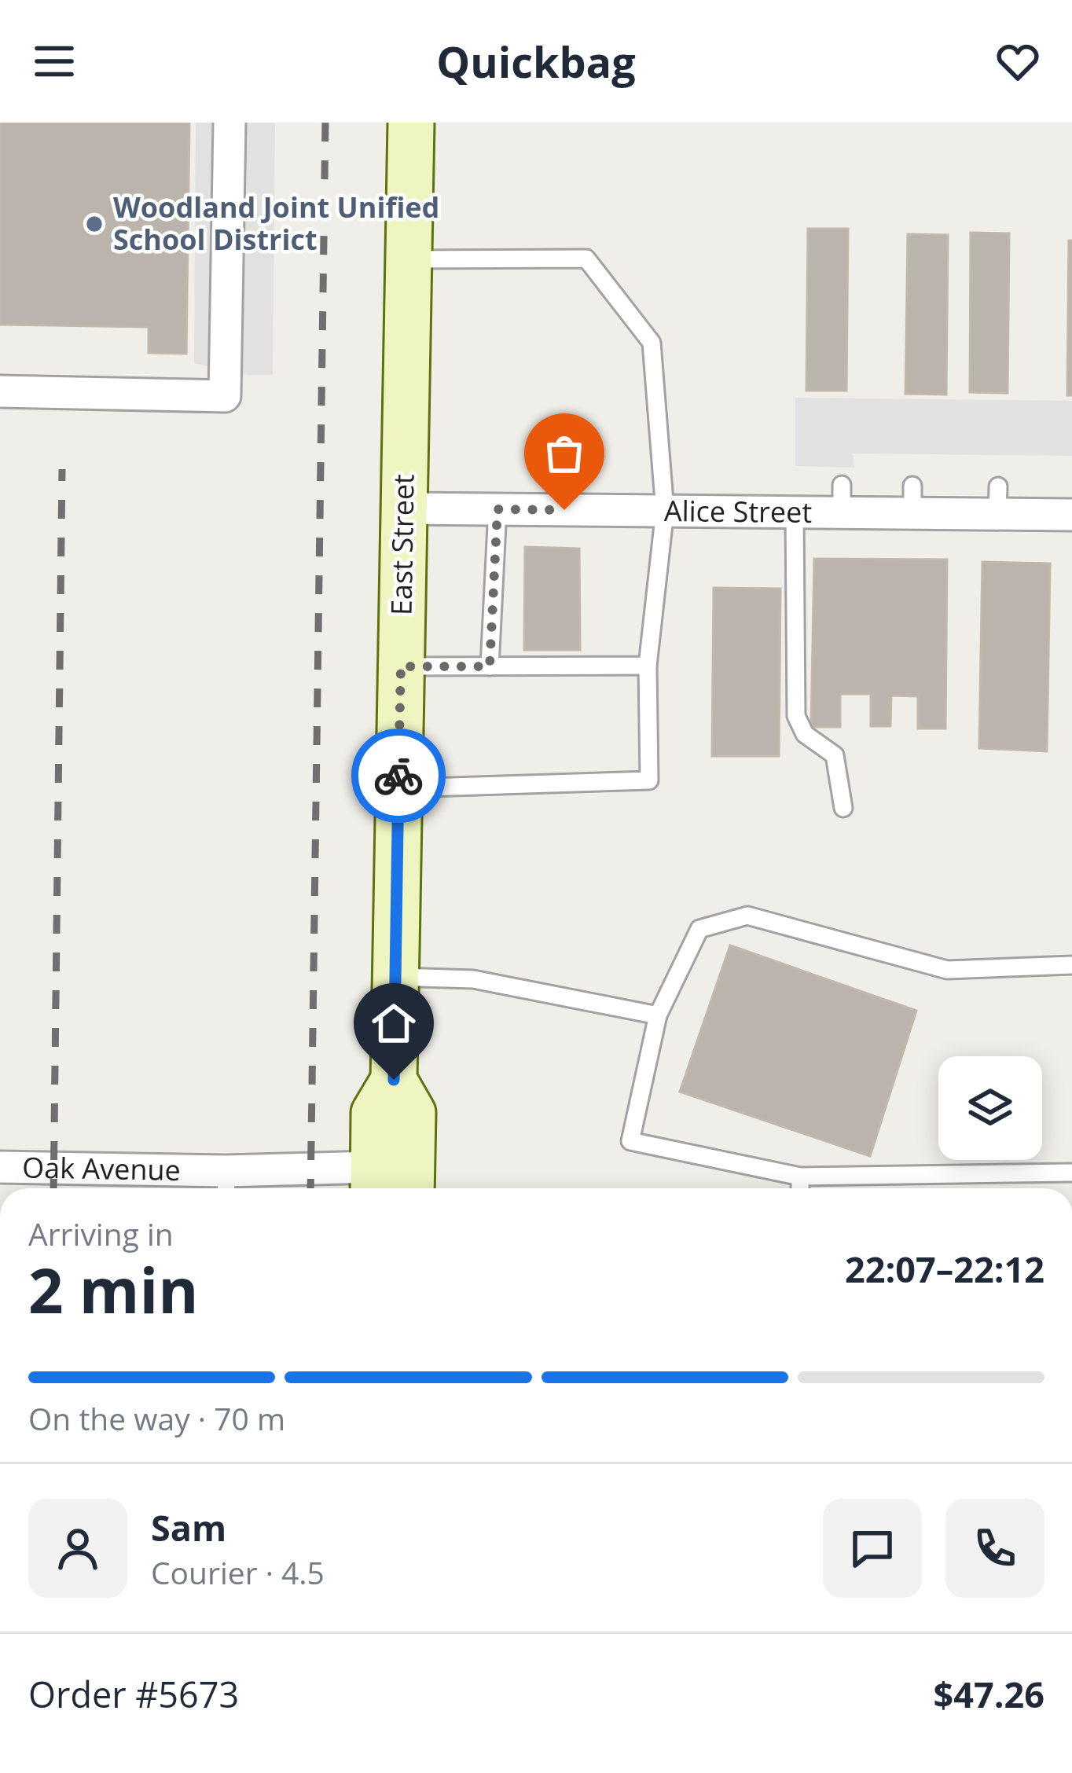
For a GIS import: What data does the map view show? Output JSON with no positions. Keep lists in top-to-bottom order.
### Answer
{
  "streets": {
    "main road": ["East Street"],
    "street": ["Alice Street", "Oak Avenue"]
  },
  "crossings": [
    ["Alice Street", "East Street"],
    ["East Street", "Oak Avenue"]
  ],
  "places": ["Woodland Joint Unified School District"],
  "page": {
    "header": "Quickbag",
    "heading": ["2 min", "Arriving in", "22:07–22:12"],
    "panel": [
      "Sam",
      "Courier · 4.5",
      "Order #5673",
      "$47.26"
    ],
    "bar": "On the way · 70 m"
  }
}
